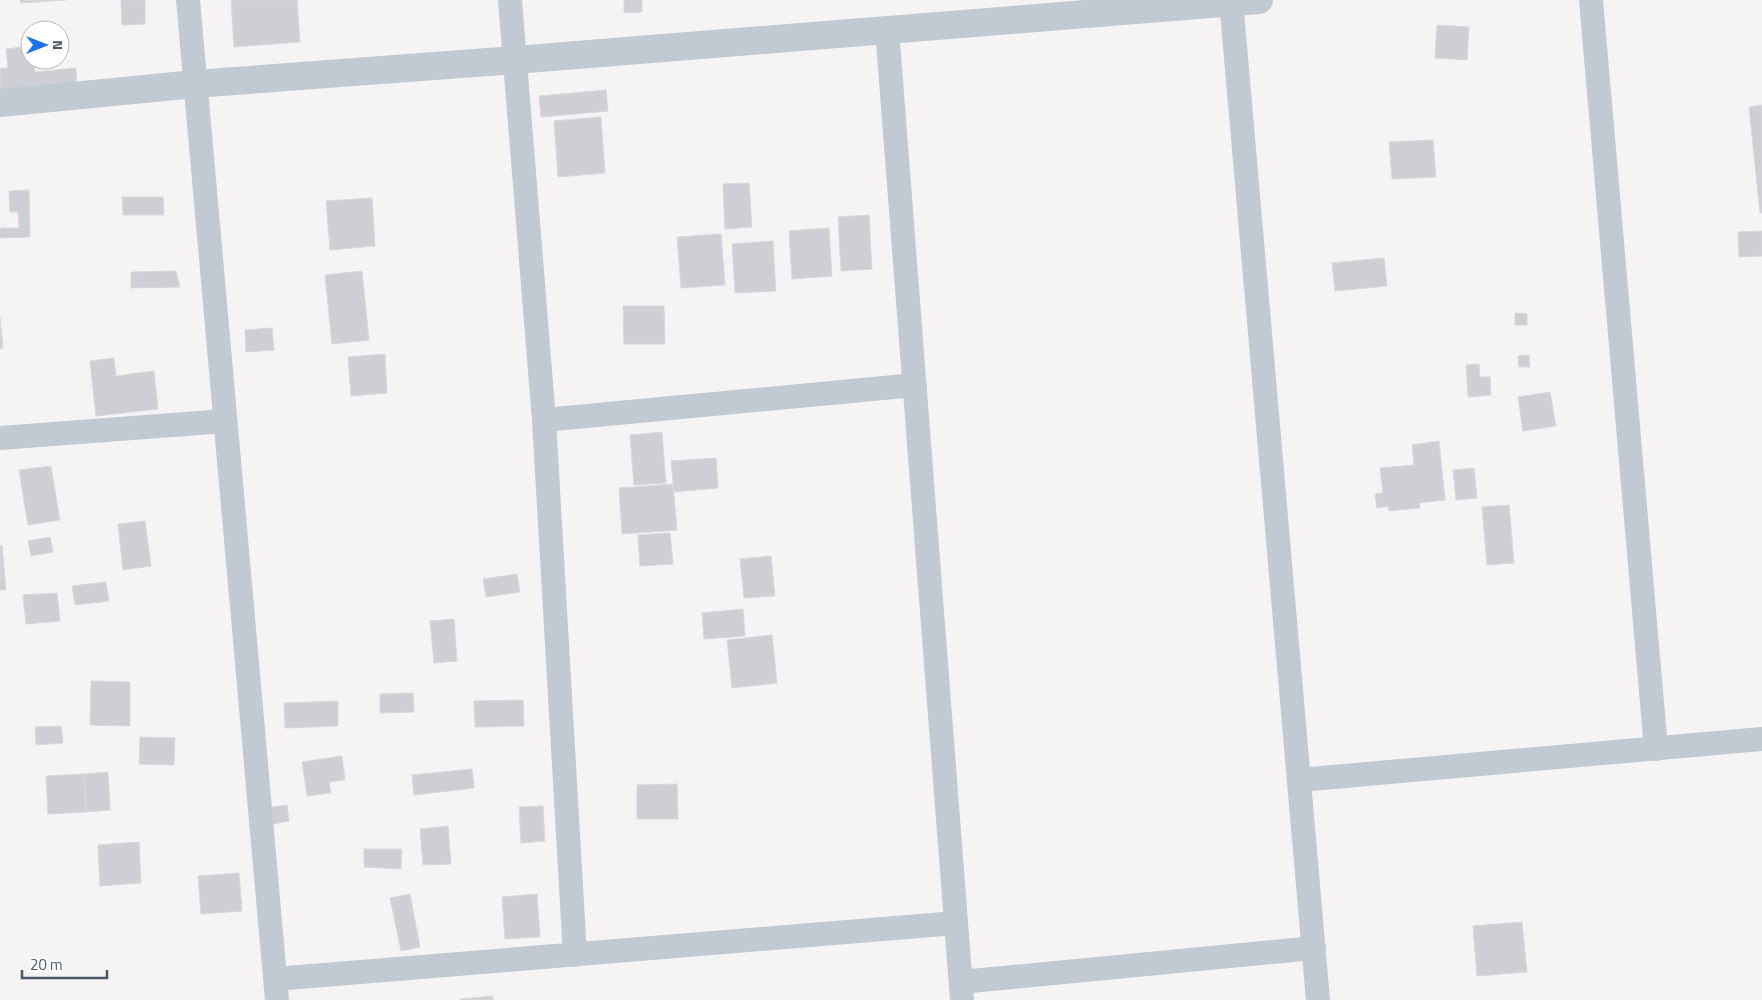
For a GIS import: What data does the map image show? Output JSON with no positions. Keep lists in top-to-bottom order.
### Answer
{
  "scale_bar": "20 m",
  "north": "right"
}
